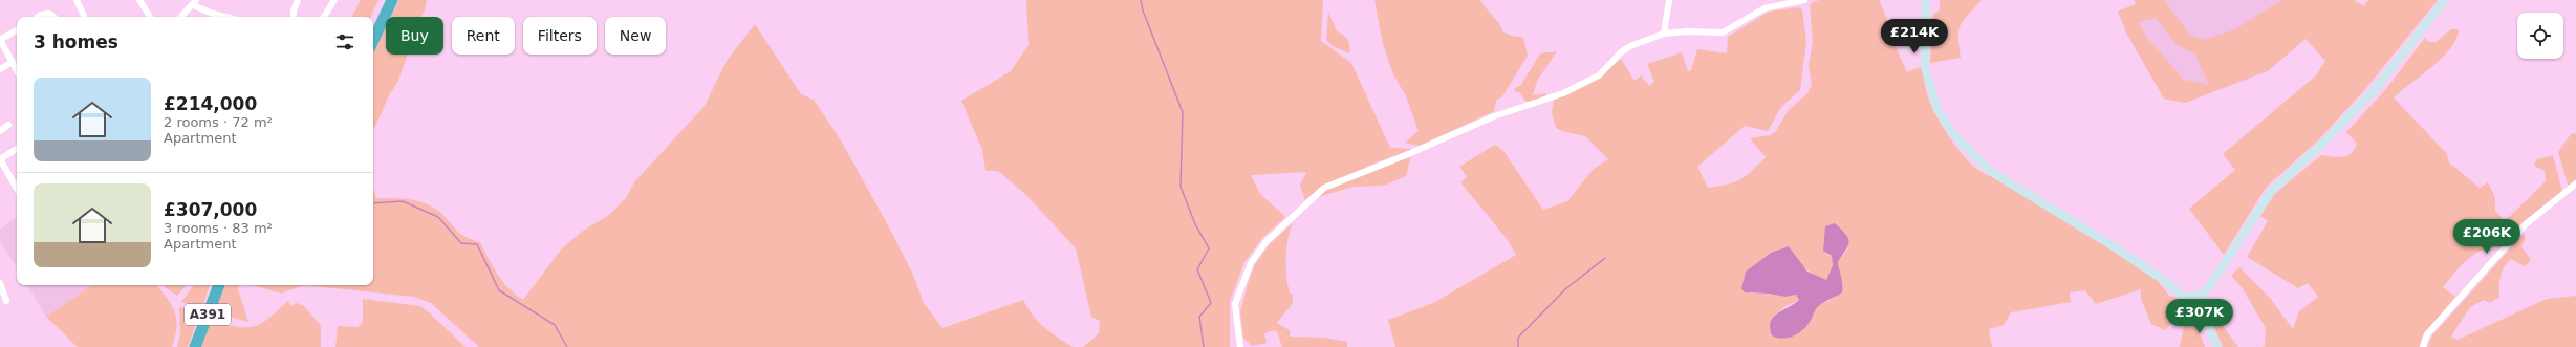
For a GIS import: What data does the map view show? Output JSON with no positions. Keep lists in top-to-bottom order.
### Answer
{
  "streets": {
    "highway": ["A391"]
  },
  "page": {
    "chip": [
      "Buy",
      "Rent",
      "Filters",
      "New"
    ],
    "heading": "3 homes",
    "price": ["£214K", "£206K", "£307K"],
    "list": [
      {
        "name": "£214,000",
        "note": "2 rooms · 72 m² · Apartment"
      },
      {
        "name": "£307,000",
        "note": "3 rooms · 83 m² · Apartment"
      }
    ]
  }
}
